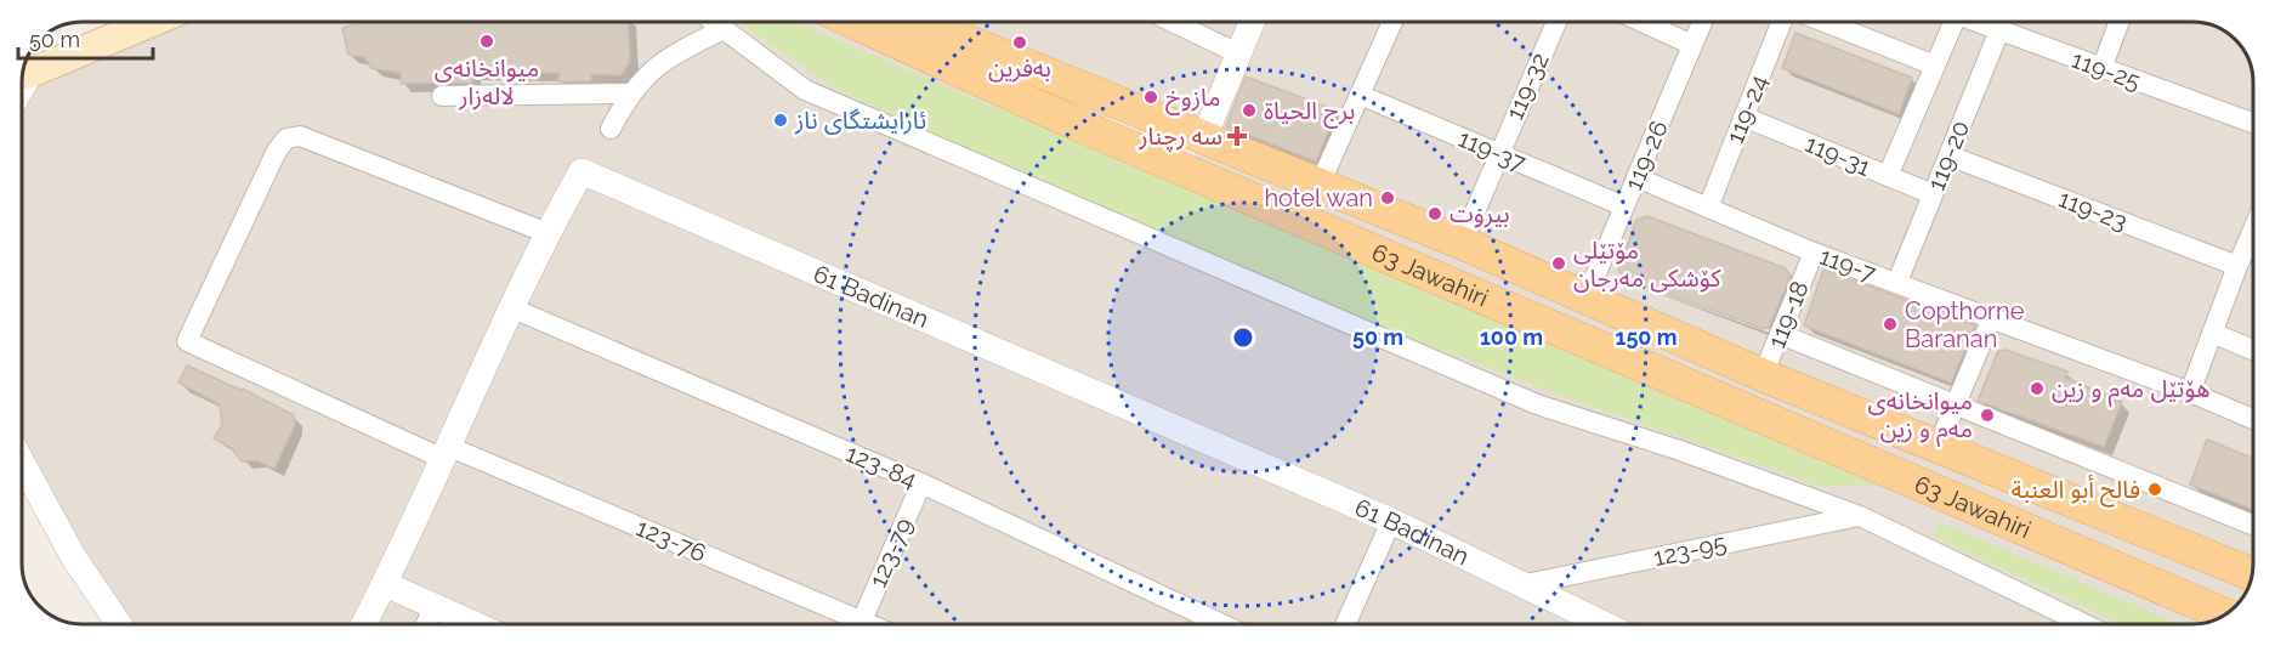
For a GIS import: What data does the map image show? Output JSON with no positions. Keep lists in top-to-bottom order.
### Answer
{
  "streets": {
    "main road": ["63 Jawahiri"],
    "street": [
      "119-25",
      "119-32",
      "119-24",
      "119-37",
      "119-26",
      "119-31",
      "119-20",
      "119-23",
      "119-7",
      "61 Badinan",
      "119-18",
      "123-84",
      "123-76",
      "123-95",
      "123-79"
    ]
  },
  "crossings": [
    ["119-25", "119-20"],
    ["119-32", "119-37"],
    ["119-32", "63 Jawahiri"],
    ["119-24", "119-31"],
    ["119-24", "119-7"],
    ["119-37", "119-26"],
    ["119-26", "119-7"],
    ["119-26", "63 Jawahiri"],
    ["119-31", "119-20"],
    ["119-20", "119-23"],
    ["119-20", "119-7"],
    ["119-7", "119-18"],
    ["63 Jawahiri", "119-18"],
    ["61 Badinan", "123-84"],
    ["61 Badinan", "123-76"],
    ["61 Badinan", "123-95"],
    ["123-84", "123-79"]
  ],
  "places": {
    "other": [
      "میوانخانەی لالەزار",
      "بەفرین",
      "مازوخ",
      "برج الحياة",
      "ئارایشتگای ناز",
      "hotel wan",
      "بیروت",
      "مۆتێلی کۆشکی مەرجان",
      "Copthorne Baranan",
      "هۆتێل مەم و زین",
      "میوانخانەی مەم و زین",
      "فالح أبو العنبة"
    ],
    "health": ["سه رچنار"]
  },
  "scale_bar": "50 m",
  "rings": ["50 m", "100 m", "150 m"]
}
